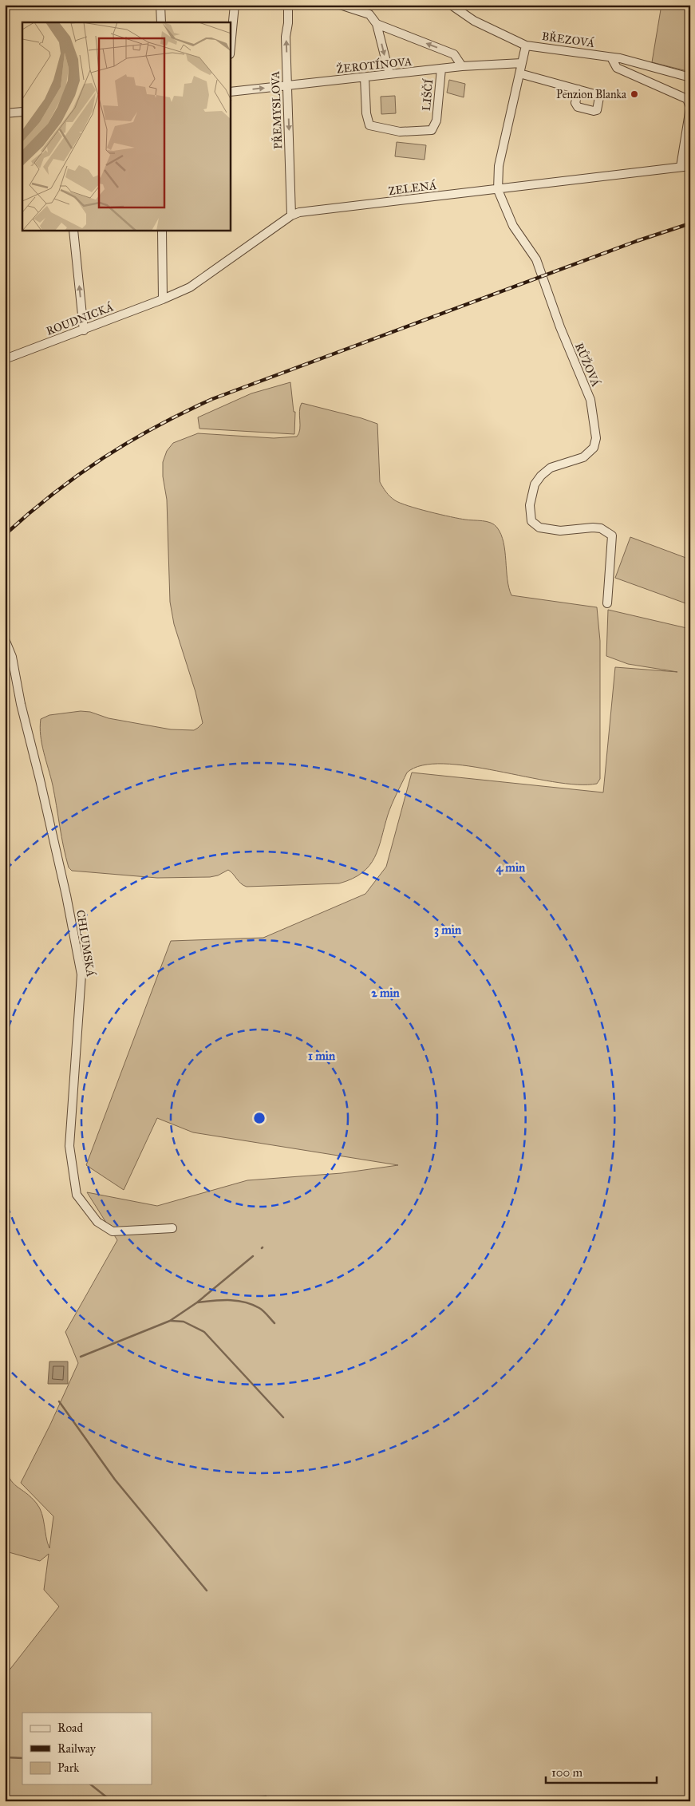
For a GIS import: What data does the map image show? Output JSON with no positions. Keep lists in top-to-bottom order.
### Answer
{
  "streets": {
    "street": [
      "BŘEZOVÁ",
      "ŽEROTÍNOVA",
      "LIŠČÍ",
      "PŘEMYSLOVA",
      "ZELENÁ",
      "ROUDNICKÁ",
      "RŮŽOVÁ",
      "CHLUMSKÁ"
    ]
  },
  "crossings": [
    ["BŘEZOVÁ", "RŮŽOVÁ"],
    ["ŽEROTÍNOVA", "LIŠČÍ"],
    ["ŽEROTÍNOVA", "PŘEMYSLOVA"],
    ["ŽEROTÍNOVA", "RŮŽOVÁ"],
    ["PŘEMYSLOVA", "ZELENÁ"],
    ["ZELENÁ", "ROUDNICKÁ"],
    ["ZELENÁ", "RŮŽOVÁ"]
  ],
  "places": ["Penzion Blanka"],
  "legend": ["Road", "Railway", "Park"],
  "scale_bar": "100 m",
  "rings": [
    "4 min",
    "3 min",
    "2 min",
    "1 min"
  ]
}
